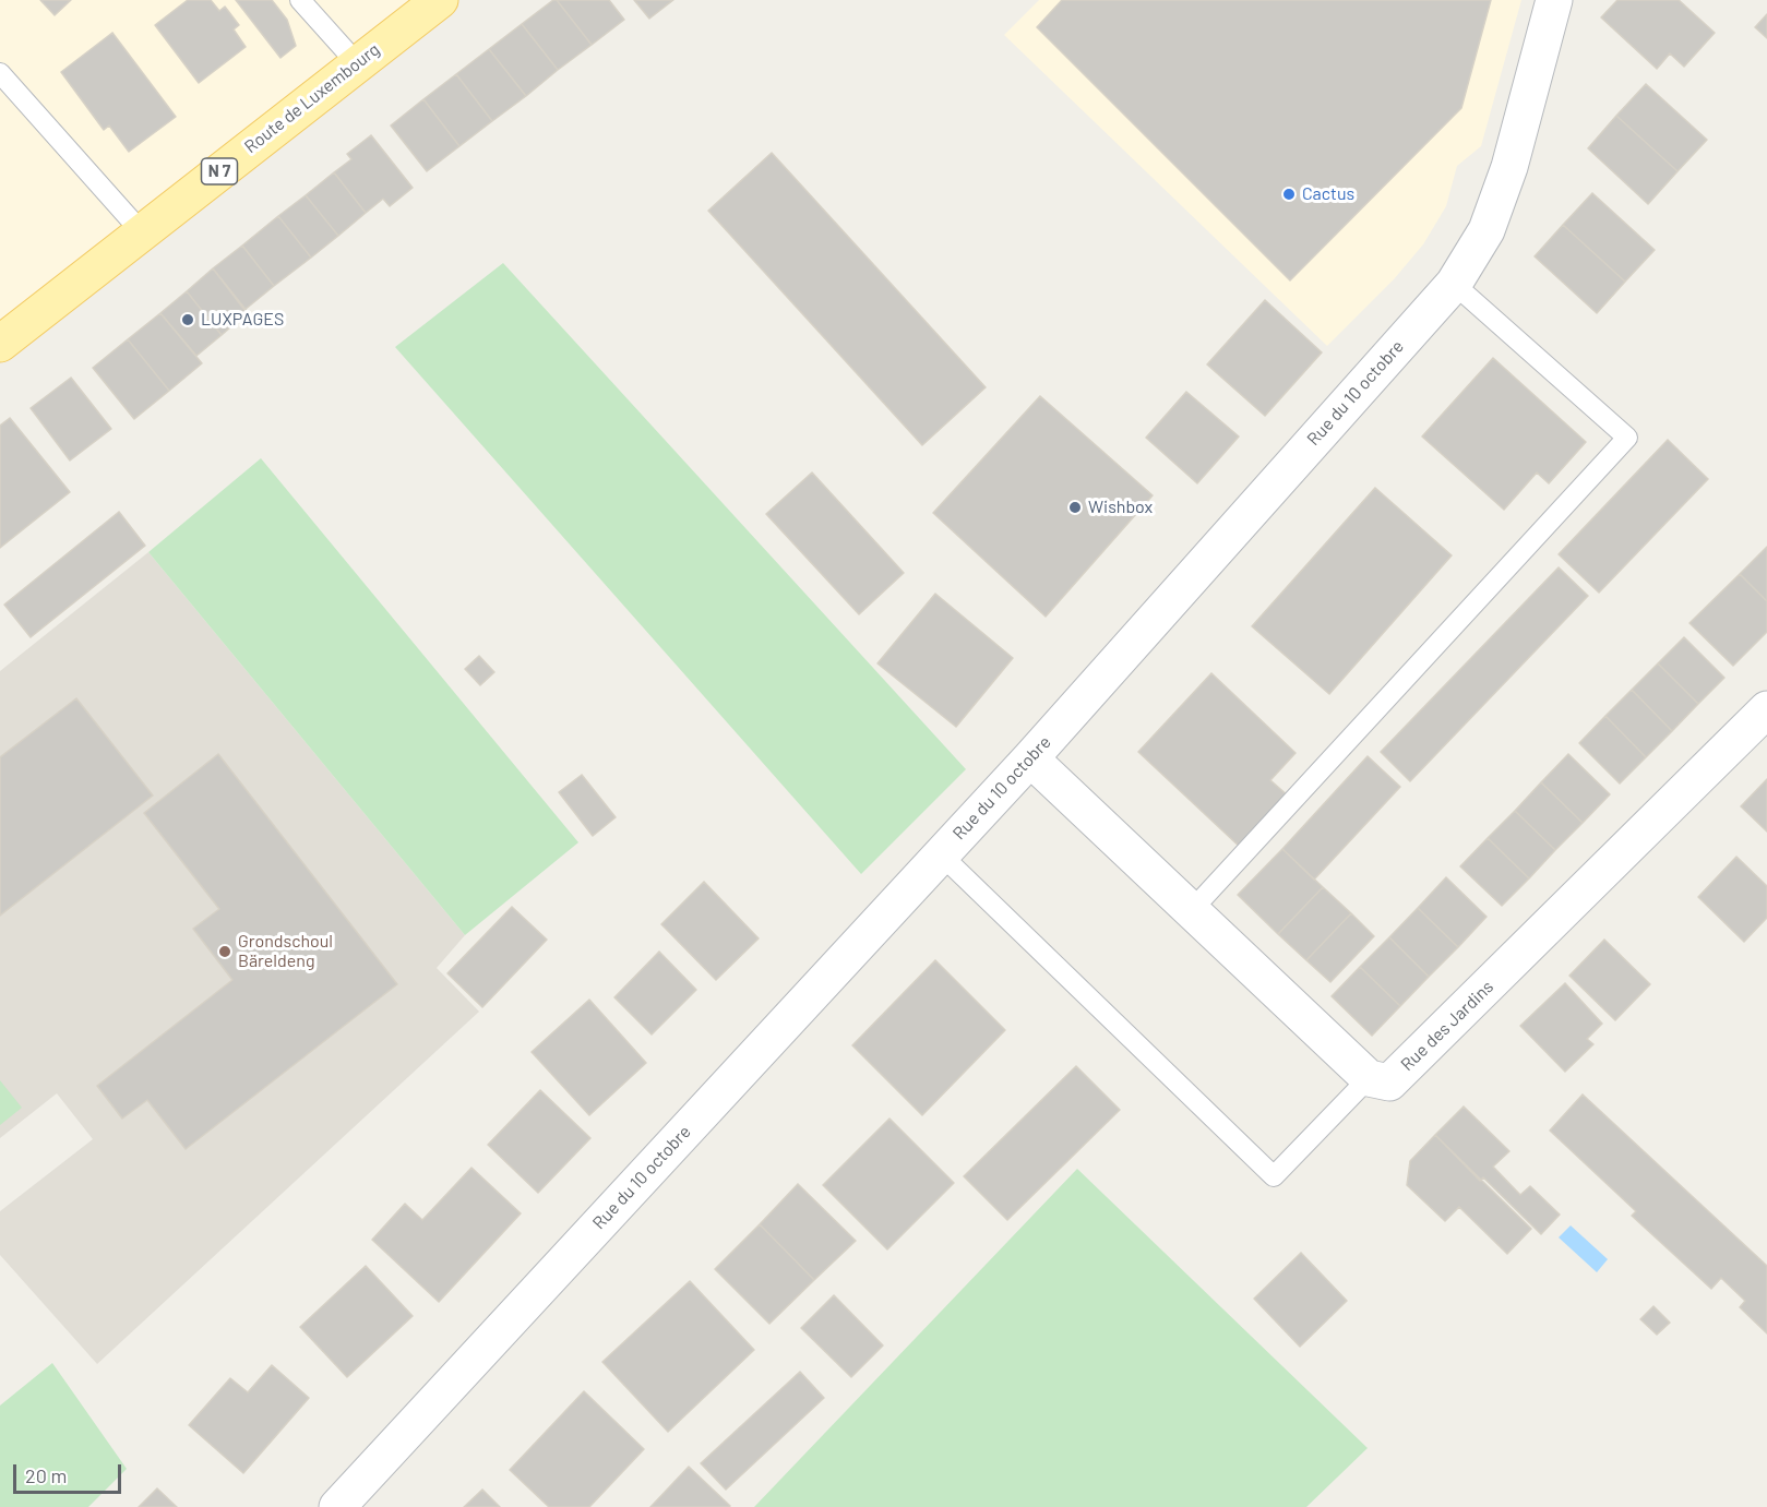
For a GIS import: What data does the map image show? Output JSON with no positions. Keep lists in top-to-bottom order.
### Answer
{
  "streets": {
    "main road": ["Route de Luxembourg", "N 7"],
    "street": ["Rue du 10 octobre", "Rue des Jardins"]
  },
  "places": [
    "Cactus",
    "LUXPAGES",
    "Wishbox",
    "Grondschoul Bäreldeng"
  ],
  "scale_bar": "20 m"
}
